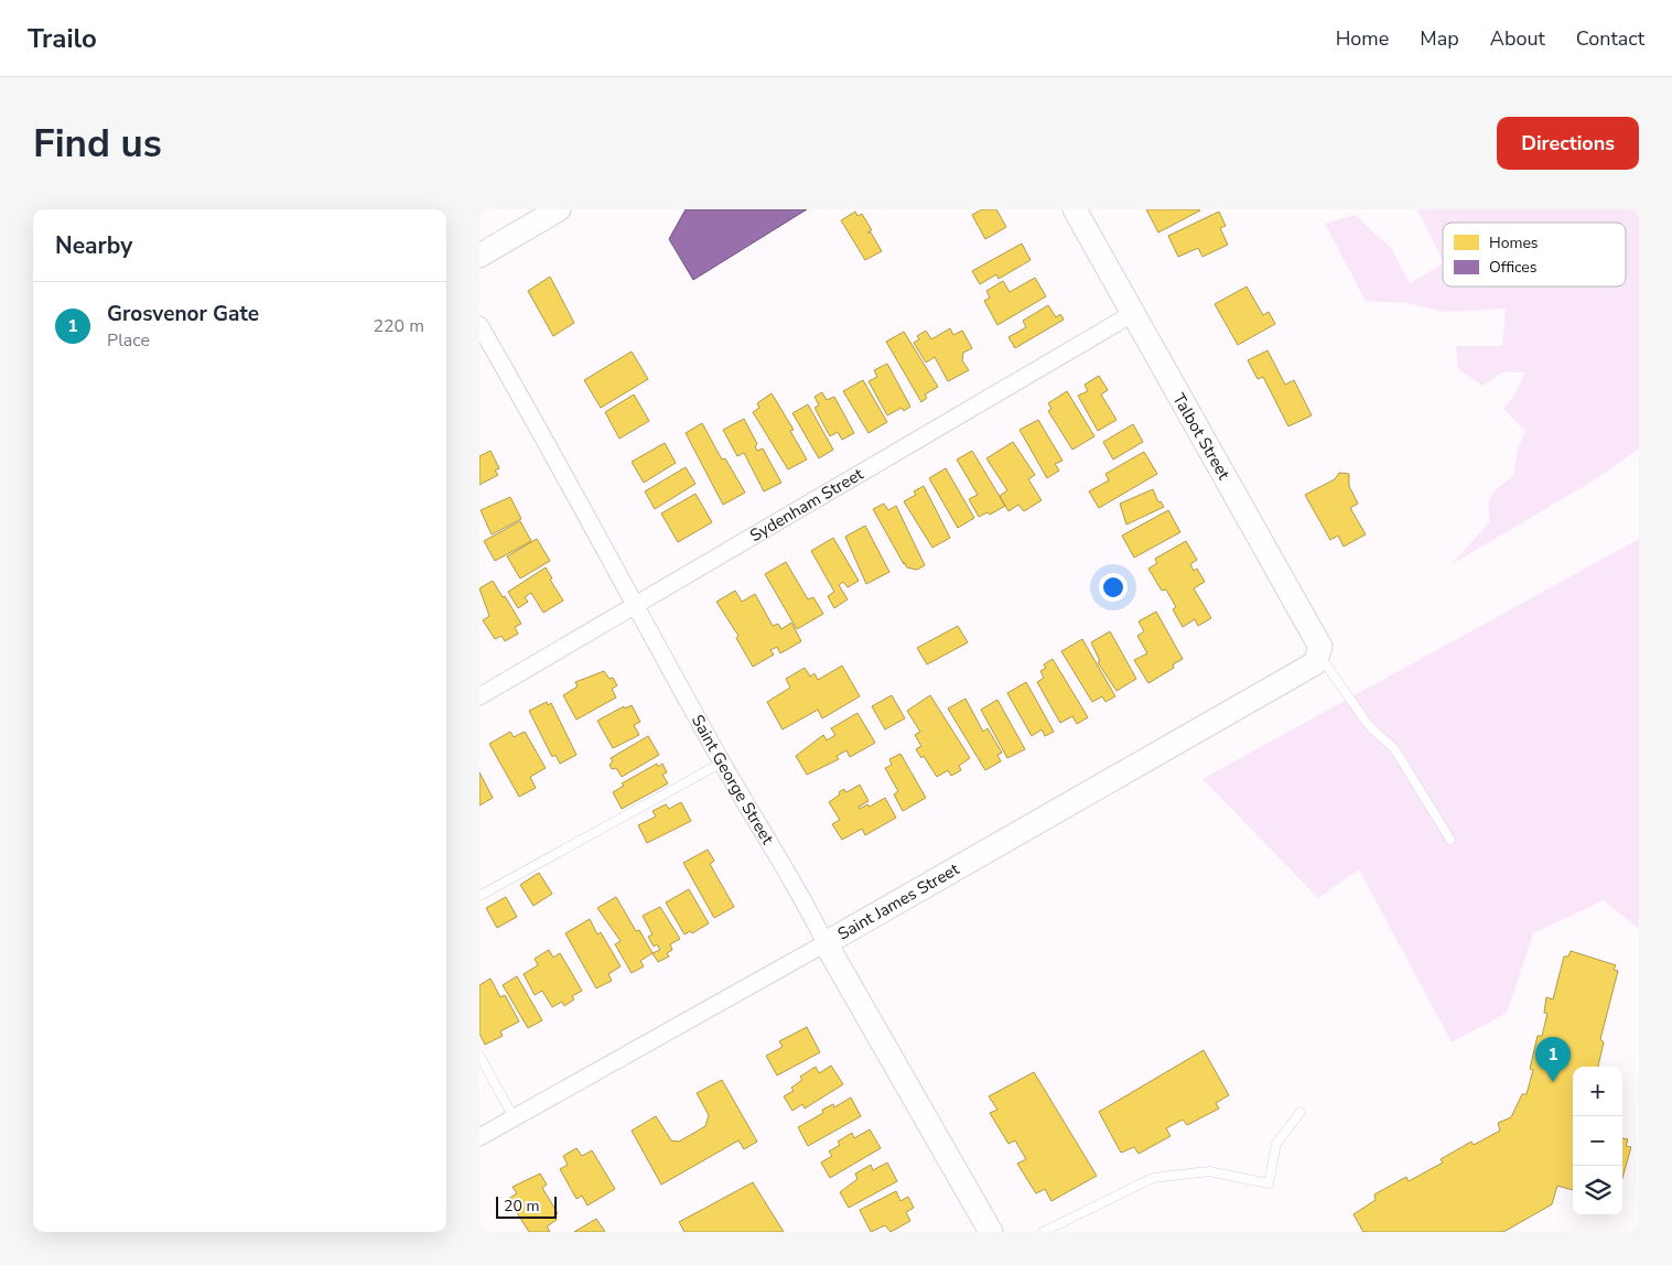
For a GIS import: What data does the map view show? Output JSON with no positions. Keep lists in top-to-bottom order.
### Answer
{
  "streets": {
    "street": [
      "Talbot Street",
      "Sydenham Street",
      "Saint George Street",
      "Saint James Street"
    ]
  },
  "crossings": [
    ["Talbot Street", "Sydenham Street"],
    ["Talbot Street", "Saint James Street"],
    ["Sydenham Street", "Saint George Street"],
    ["Saint George Street", "Saint James Street"]
  ],
  "legend": ["Homes", "Offices"],
  "scale_bar": "20 m",
  "page": {
    "header": "Trailo",
    "nav": [
      "Home",
      "Map",
      "About",
      "Contact"
    ],
    "buttons": "Directions",
    "title": "Find us",
    "heading": "Nearby",
    "list": [
      {
        "mark": "1",
        "name": "Grosvenor Gate",
        "note": "Place",
        "value": "220 m"
      }
    ],
    "pins": "1",
    "map_buttons": ["+", "−"],
    "scale": "20 m"
  }
}
